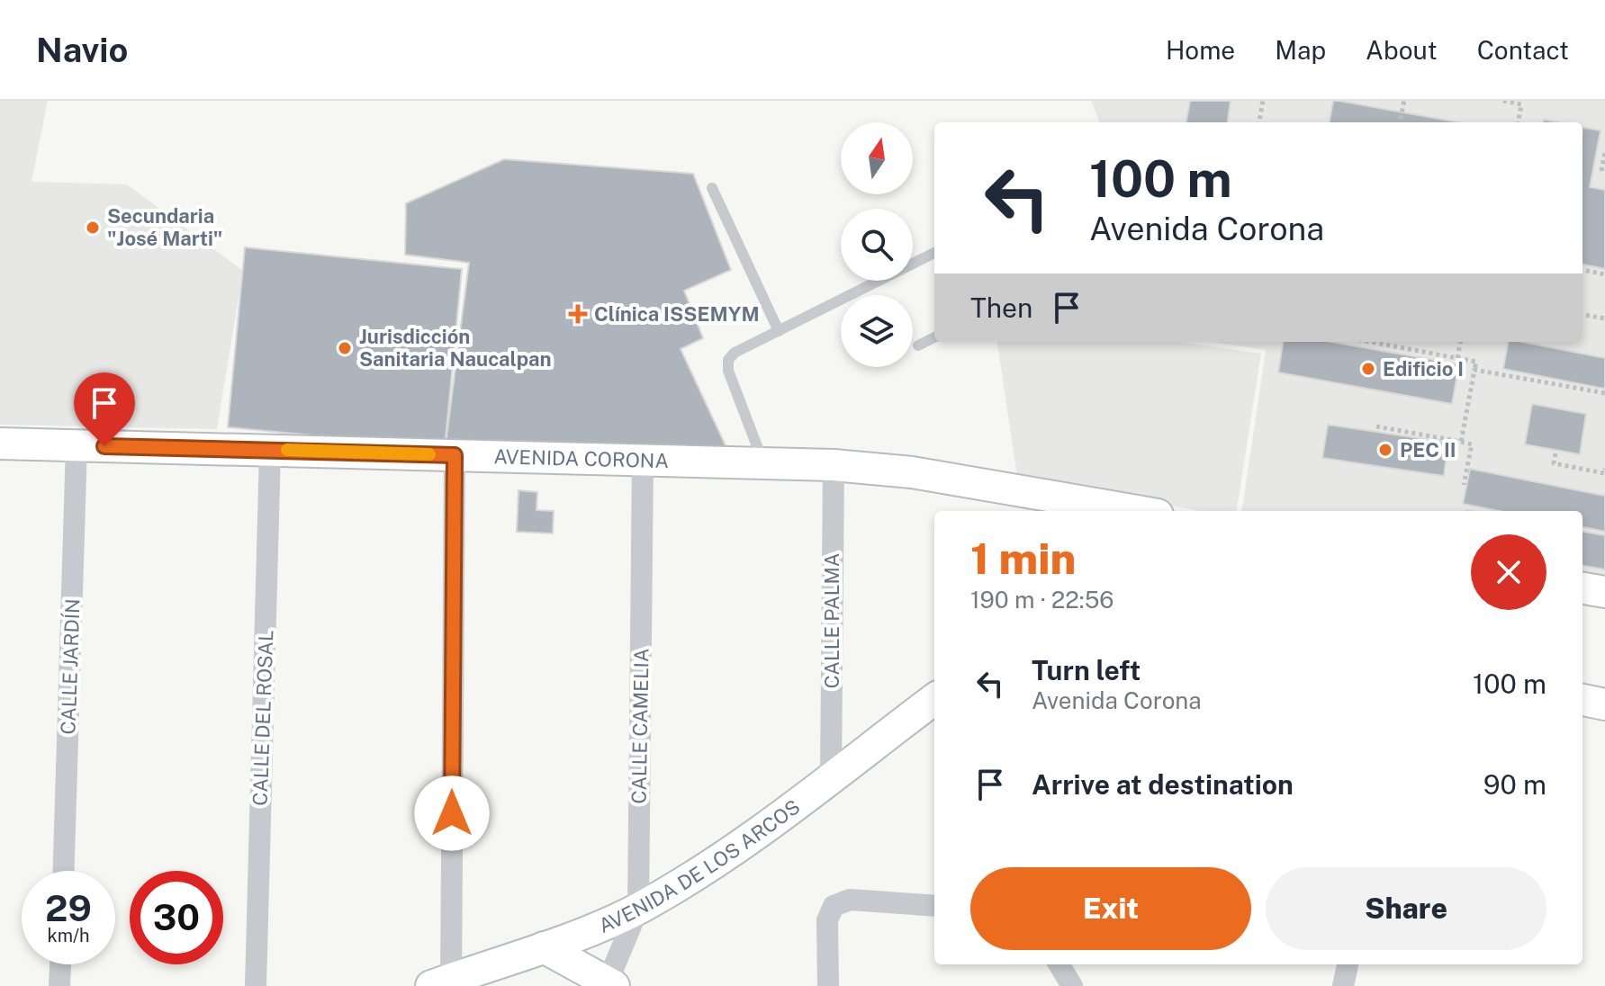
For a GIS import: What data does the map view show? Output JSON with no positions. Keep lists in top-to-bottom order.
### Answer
{
  "streets": {
    "main road": ["AVENIDA CORONA", "AVENIDA DE LOS ARCOS"],
    "street": [
      "CALLE PALMA",
      "CALLE JARDÍN",
      "CALLE DEL ROSAL",
      "CALLE CAMELIA"
    ]
  },
  "crossings": [
    ["AVENIDA CORONA", "CALLE PALMA"],
    ["AVENIDA CORONA", "CALLE JARDÍN"],
    ["AVENIDA CORONA", "CALLE DEL ROSAL"],
    ["AVENIDA CORONA", "CALLE CAMELIA"],
    ["CALLE PALMA", "AVENIDA DE LOS ARCOS"],
    ["CALLE CAMELIA", "AVENIDA DE LOS ARCOS"]
  ],
  "places": {
    "other": [
      "Secundaria \"José Marti\"",
      "Jurisdicción Sanitaria Naucalpan",
      "Edificio I",
      "PEC II"
    ],
    "health": ["Clínica ISSEMYM"]
  },
  "north": "top",
  "page": {
    "header": "Navio",
    "nav": [
      "Home",
      "Map",
      "About",
      "Contact"
    ],
    "turn": ["100 m", "Avenida Corona"],
    "then": "Then",
    "heading": ["1 min", "190 m · 22:56"],
    "list": [
      {
        "name": "Turn left",
        "note": "Avenida Corona",
        "value": "100 m"
      },
      {
        "name": "Arrive at destination",
        "value": "90 m"
      }
    ],
    "buttons": ["Exit", "Share"],
    "speed": "29 km/h",
    "limit": "30"
  }
}
